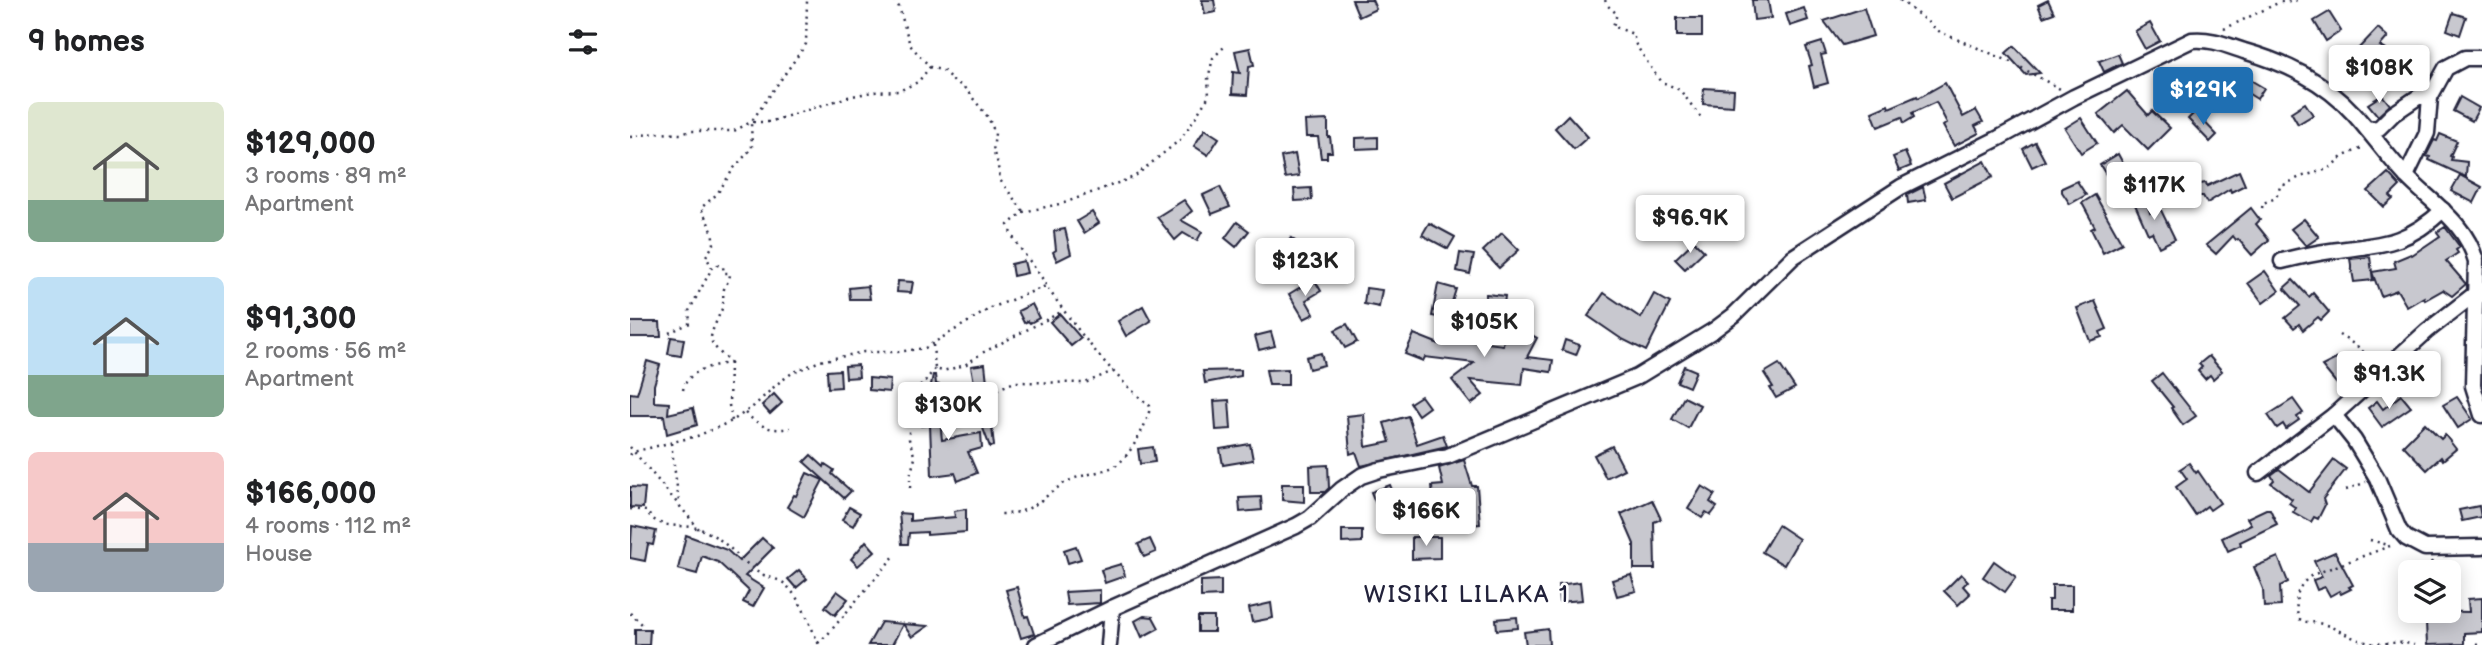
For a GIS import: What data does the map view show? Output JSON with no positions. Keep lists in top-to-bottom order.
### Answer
{
  "districts": ["WISIKI LILAKA 1"],
  "page": {
    "heading": "9 homes",
    "price": [
      "$108K",
      "$129K",
      "$117K",
      "$96.9K",
      "$123K",
      "$105K",
      "$91.3K",
      "$130K",
      "$166K"
    ],
    "list": [
      {
        "name": "$129,000",
        "note": "3 rooms · 89 m² · Apartment"
      },
      {
        "name": "$91,300",
        "note": "2 rooms · 56 m² · Apartment"
      },
      {
        "name": "$166,000",
        "note": "4 rooms · 112 m² · House"
      }
    ]
  }
}
